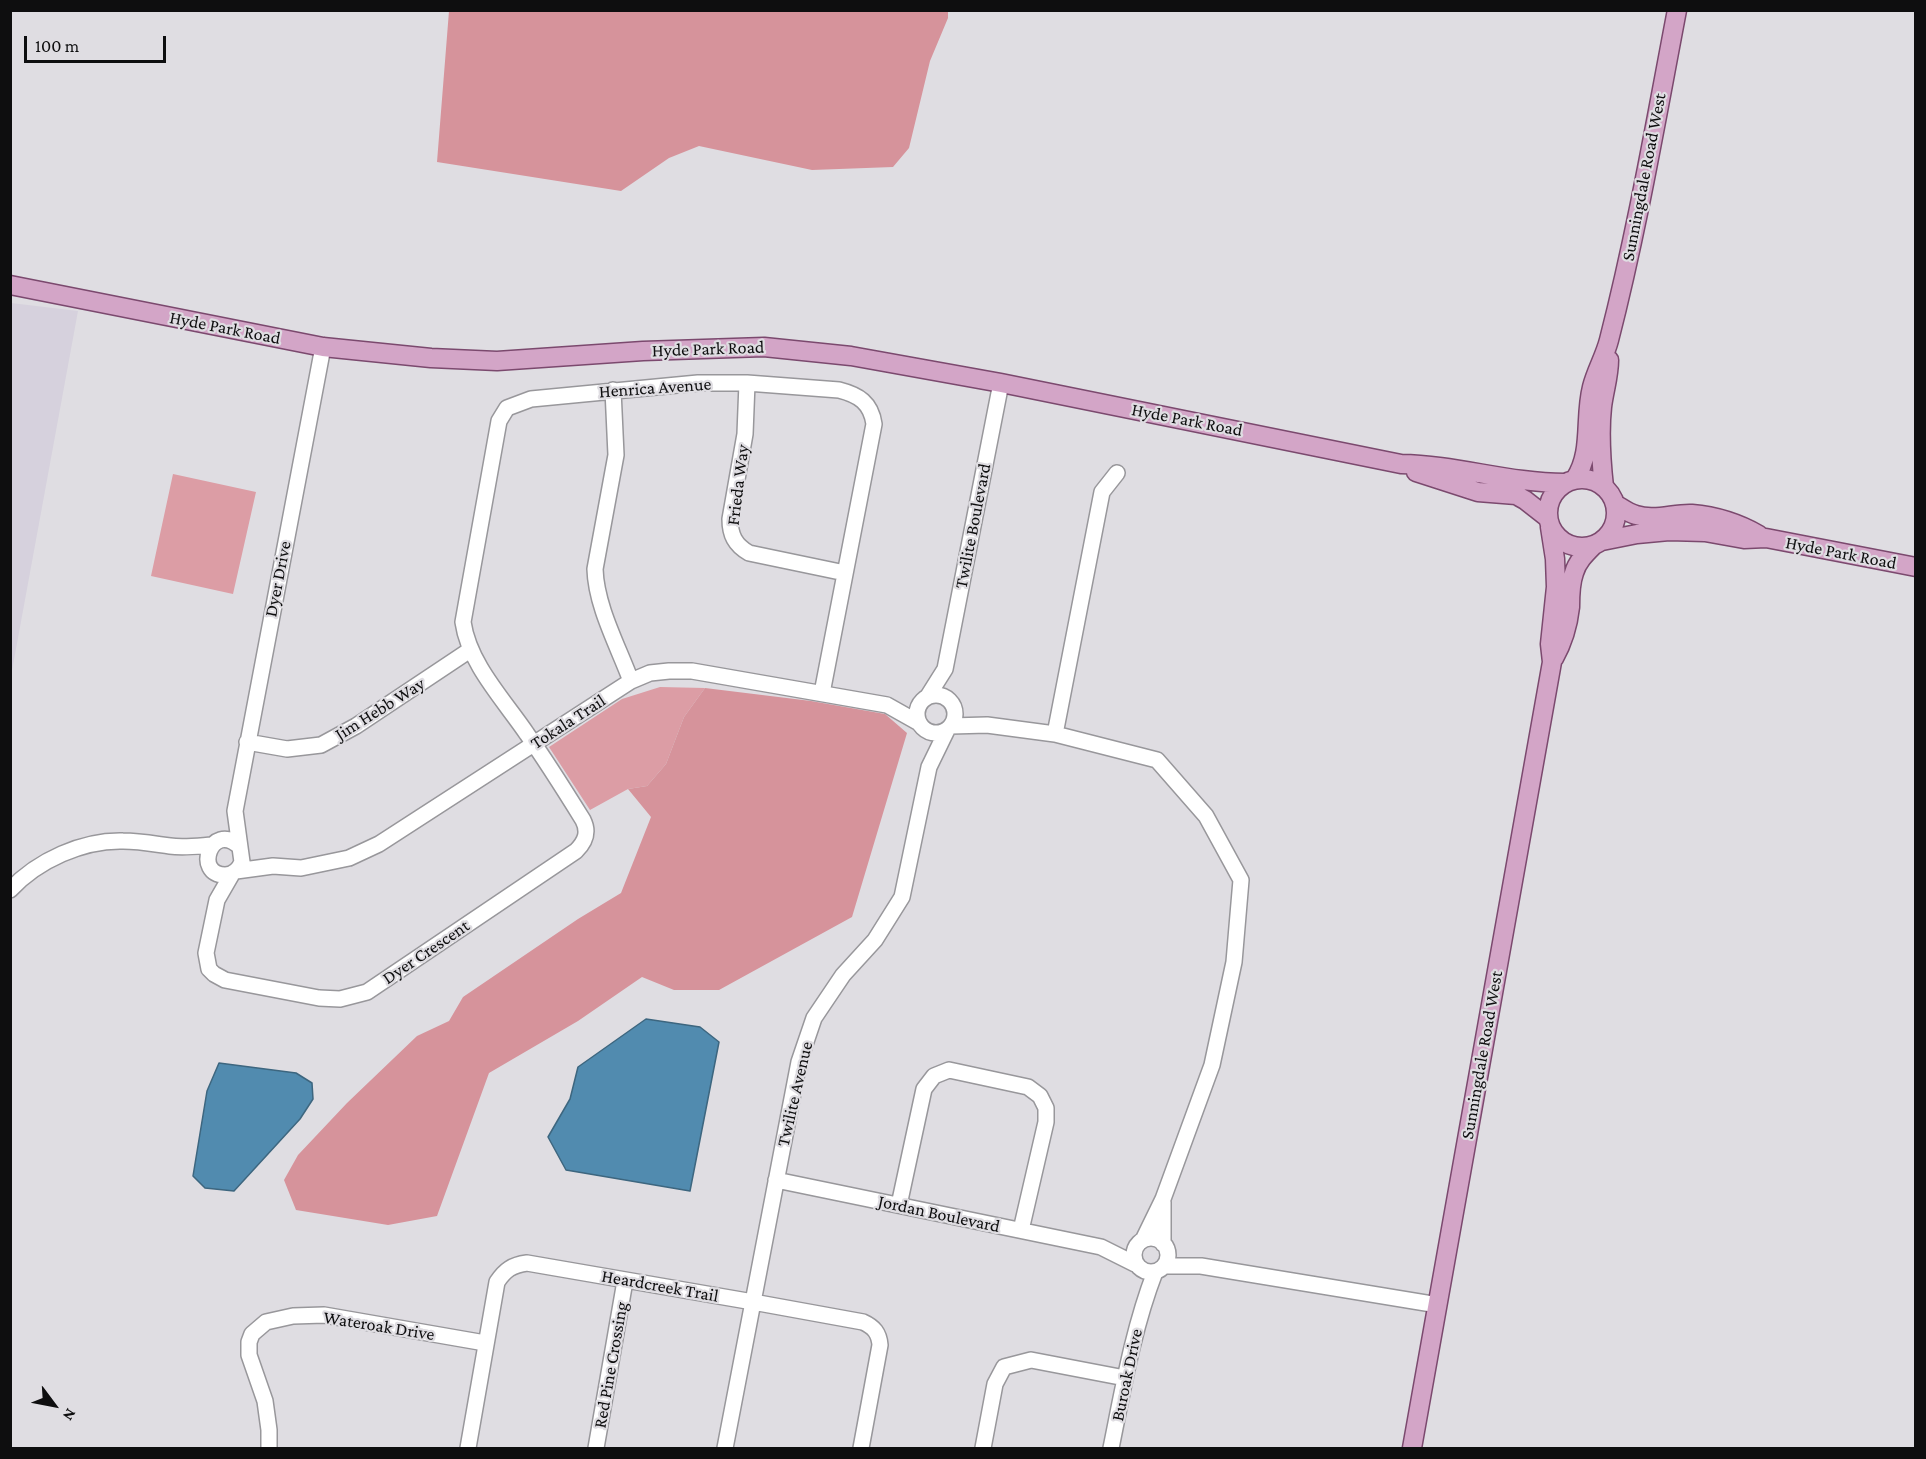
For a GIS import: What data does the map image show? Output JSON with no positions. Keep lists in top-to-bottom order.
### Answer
{
  "streets": {
    "main road": ["Sunningdale Road West", "Hyde Park Road"],
    "street": [
      "Henrica Avenue",
      "Frieda Way",
      "Twilite Boulevard",
      "Dyer Drive",
      "Jim Hebb Way",
      "Tokala Trail",
      "Dyer Crescent",
      "Twilite Avenue",
      "Jordan Boulevard",
      "Heardcreek Trail",
      "Wateroak Drive",
      "Red Pine Crossing",
      "Buroak Drive"
    ]
  },
  "crossings": [
    ["Sunningdale Road West", "Hyde Park Road"],
    ["Hyde Park Road", "Twilite Boulevard"],
    ["Hyde Park Road", "Dyer Drive"],
    ["Henrica Avenue", "Frieda Way"],
    ["Henrica Avenue", "Jim Hebb Way"],
    ["Henrica Avenue", "Tokala Trail"],
    ["Henrica Avenue", "Dyer Crescent"],
    ["Twilite Boulevard", "Tokala Trail"],
    ["Twilite Boulevard", "Twilite Avenue"],
    ["Dyer Drive", "Jim Hebb Way"],
    ["Dyer Drive", "Tokala Trail"],
    ["Dyer Drive", "Dyer Crescent"],
    ["Tokala Trail", "Dyer Crescent"],
    ["Tokala Trail", "Twilite Avenue"],
    ["Twilite Avenue", "Jordan Boulevard"],
    ["Twilite Avenue", "Heardcreek Trail"],
    ["Jordan Boulevard", "Buroak Drive"],
    ["Heardcreek Trail", "Wateroak Drive"],
    ["Heardcreek Trail", "Red Pine Crossing"]
  ],
  "scale_bar": "100 m",
  "north": "bottom right"
}
